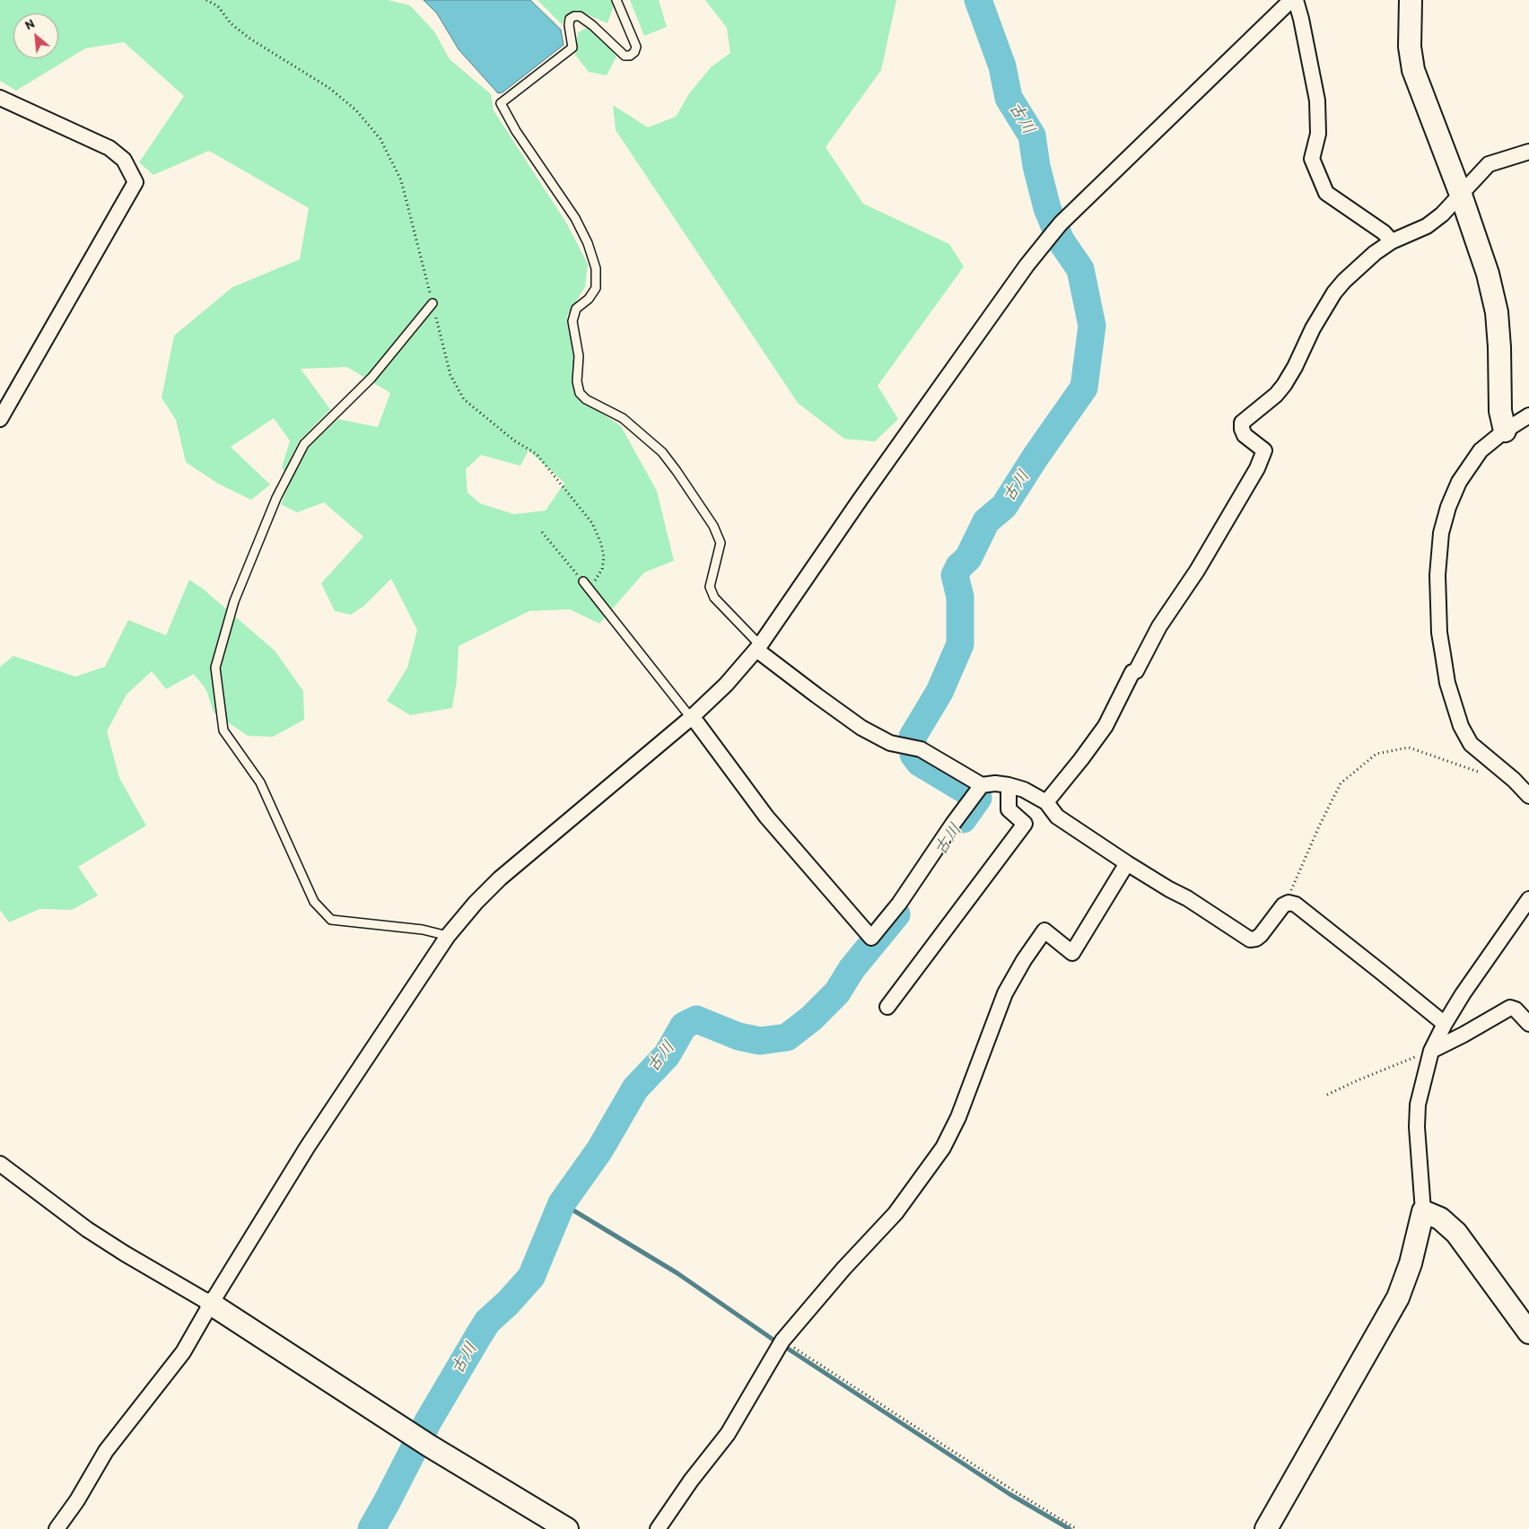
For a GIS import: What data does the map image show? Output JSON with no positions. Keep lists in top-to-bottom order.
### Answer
{
  "water": ["古川"],
  "north": "top left"
}
